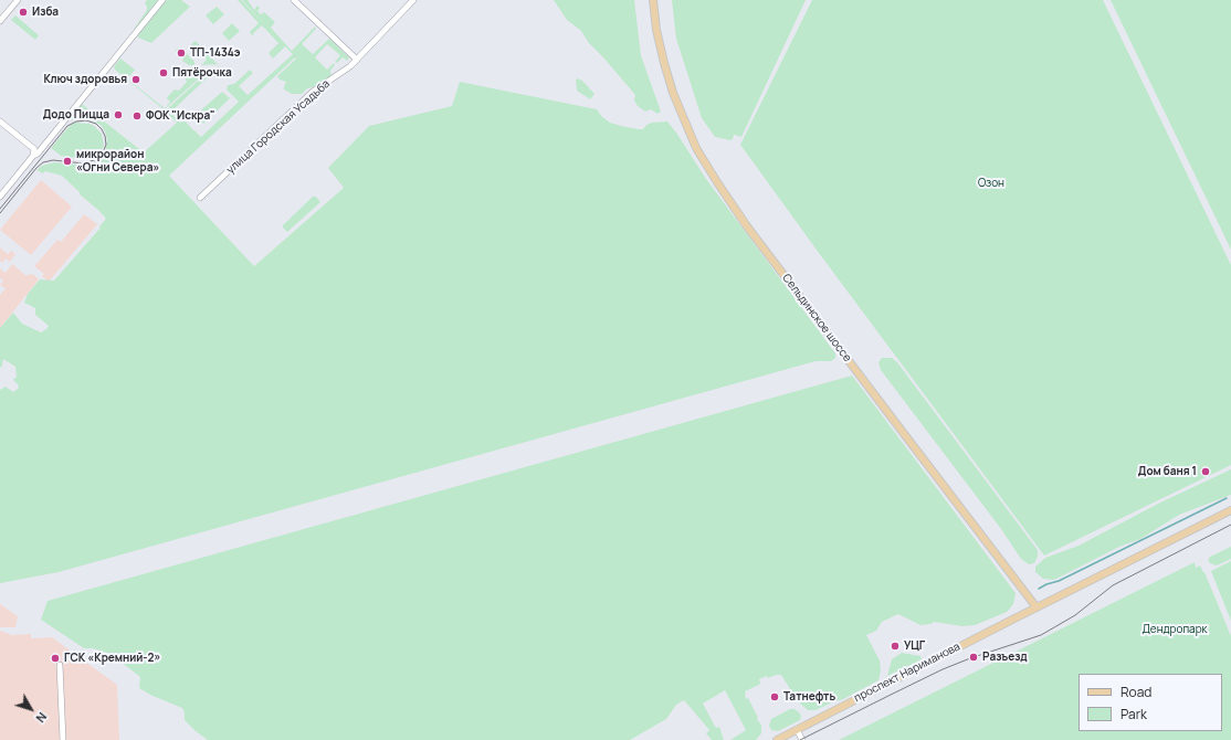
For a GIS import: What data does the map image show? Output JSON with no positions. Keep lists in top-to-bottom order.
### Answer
{
  "streets": {
    "main road": ["Сельдинское шоссе", "проспект Нариманова"],
    "street": ["улица Городская Усадьба"]
  },
  "crossings": [
    ["Сельдинское шоссе", "проспект Нариманова"]
  ],
  "parks": ["Озон", "Дендропарк"],
  "places": [
    "Изба",
    "ТП-1434э",
    "Пятёрочка",
    "Ключ здоровья",
    "Додо Пицца",
    "ФОК \"Искра\"",
    "микрорайон «Огни Севера»",
    "Дом баня 1",
    "УЦГ",
    "Разъезд",
    "ГСК «Кремний-2»",
    "Татнефть"
  ],
  "legend": ["Road", "Park"],
  "north": "bottom right"
}
